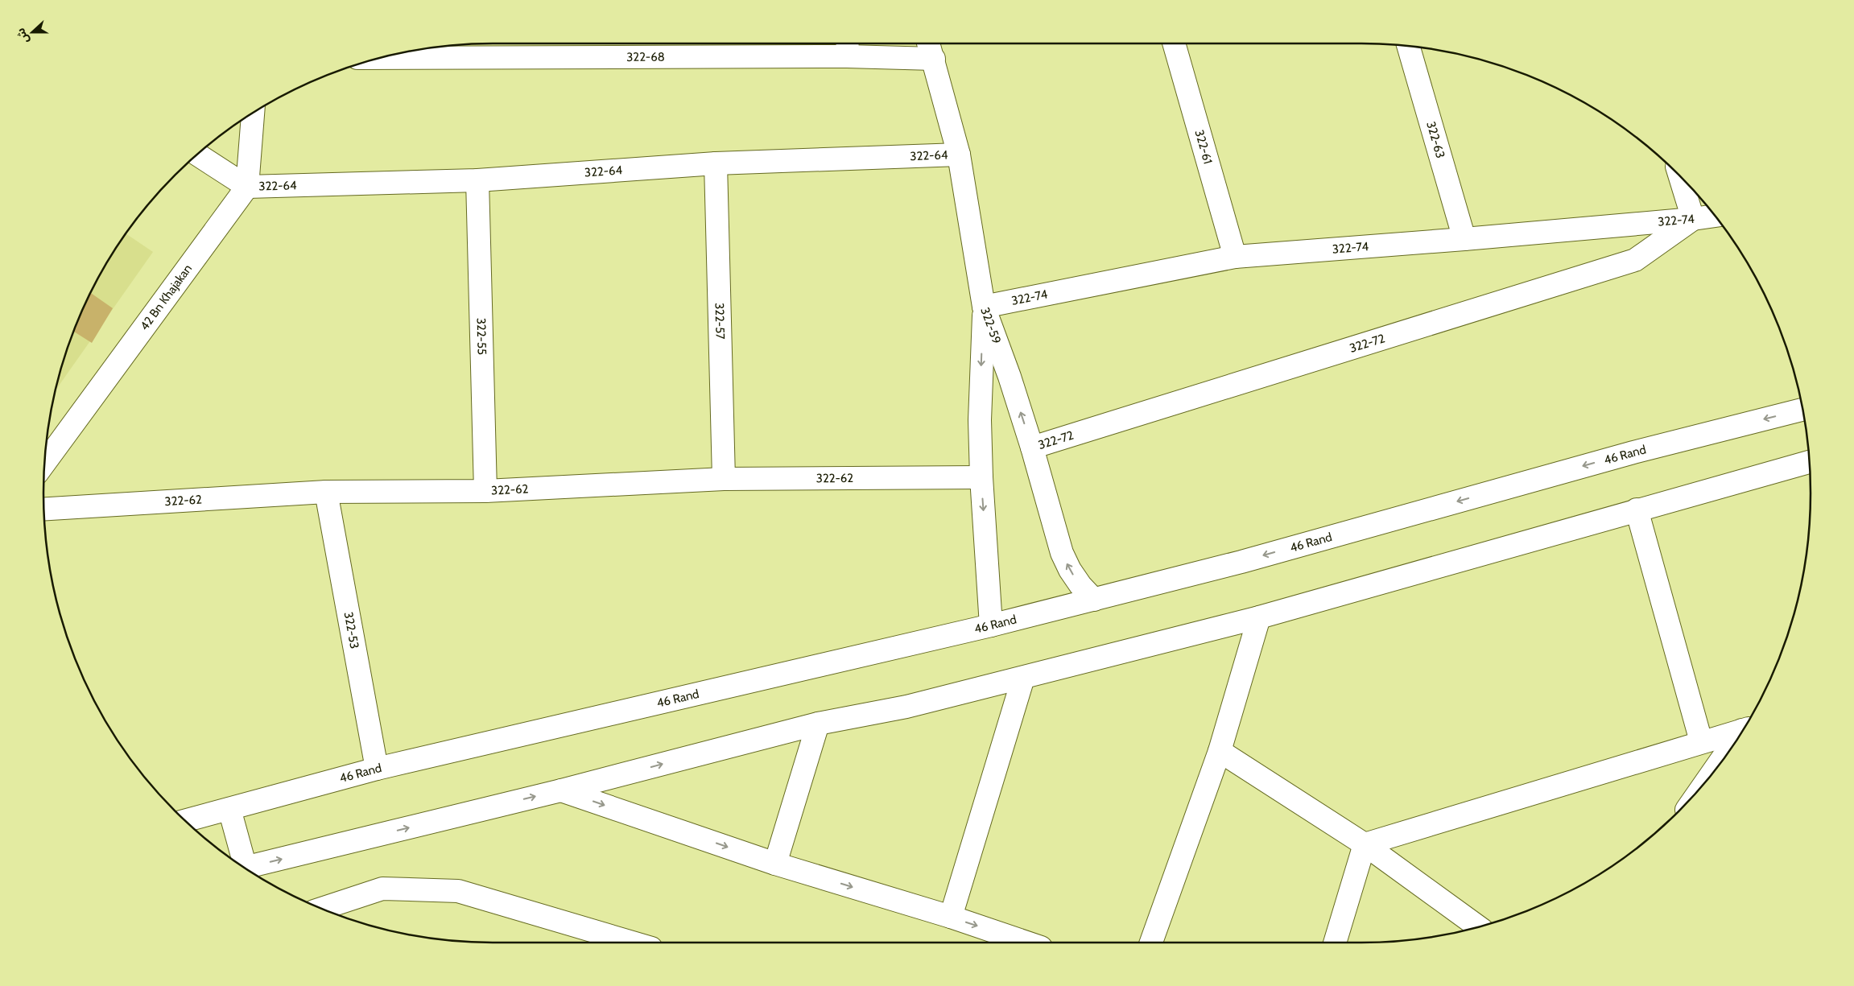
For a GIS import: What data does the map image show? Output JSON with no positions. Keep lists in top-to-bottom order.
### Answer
{
  "streets": {
    "street": [
      "322-68",
      "322-63",
      "322-61",
      "322-64",
      "322-74",
      "42 Bn Khajakan",
      "322-57",
      "322-59",
      "322-55",
      "322-72",
      "46 Rand",
      "322-62",
      "322-53"
    ]
  },
  "crossings": [
    ["322-68", "322-59"],
    ["322-63", "322-74"],
    ["322-61", "322-74"],
    ["322-64", "42 Bn Khajakan"],
    ["322-64", "322-57"],
    ["322-64", "322-59"],
    ["322-64", "322-55"],
    ["322-74", "322-59"],
    ["322-74", "322-72"],
    ["322-57", "322-62"],
    ["322-59", "322-72"],
    ["322-59", "46 Rand"],
    ["322-55", "322-62"],
    ["46 Rand", "322-53"],
    ["322-62", "322-53"]
  ],
  "north": "left"
}
